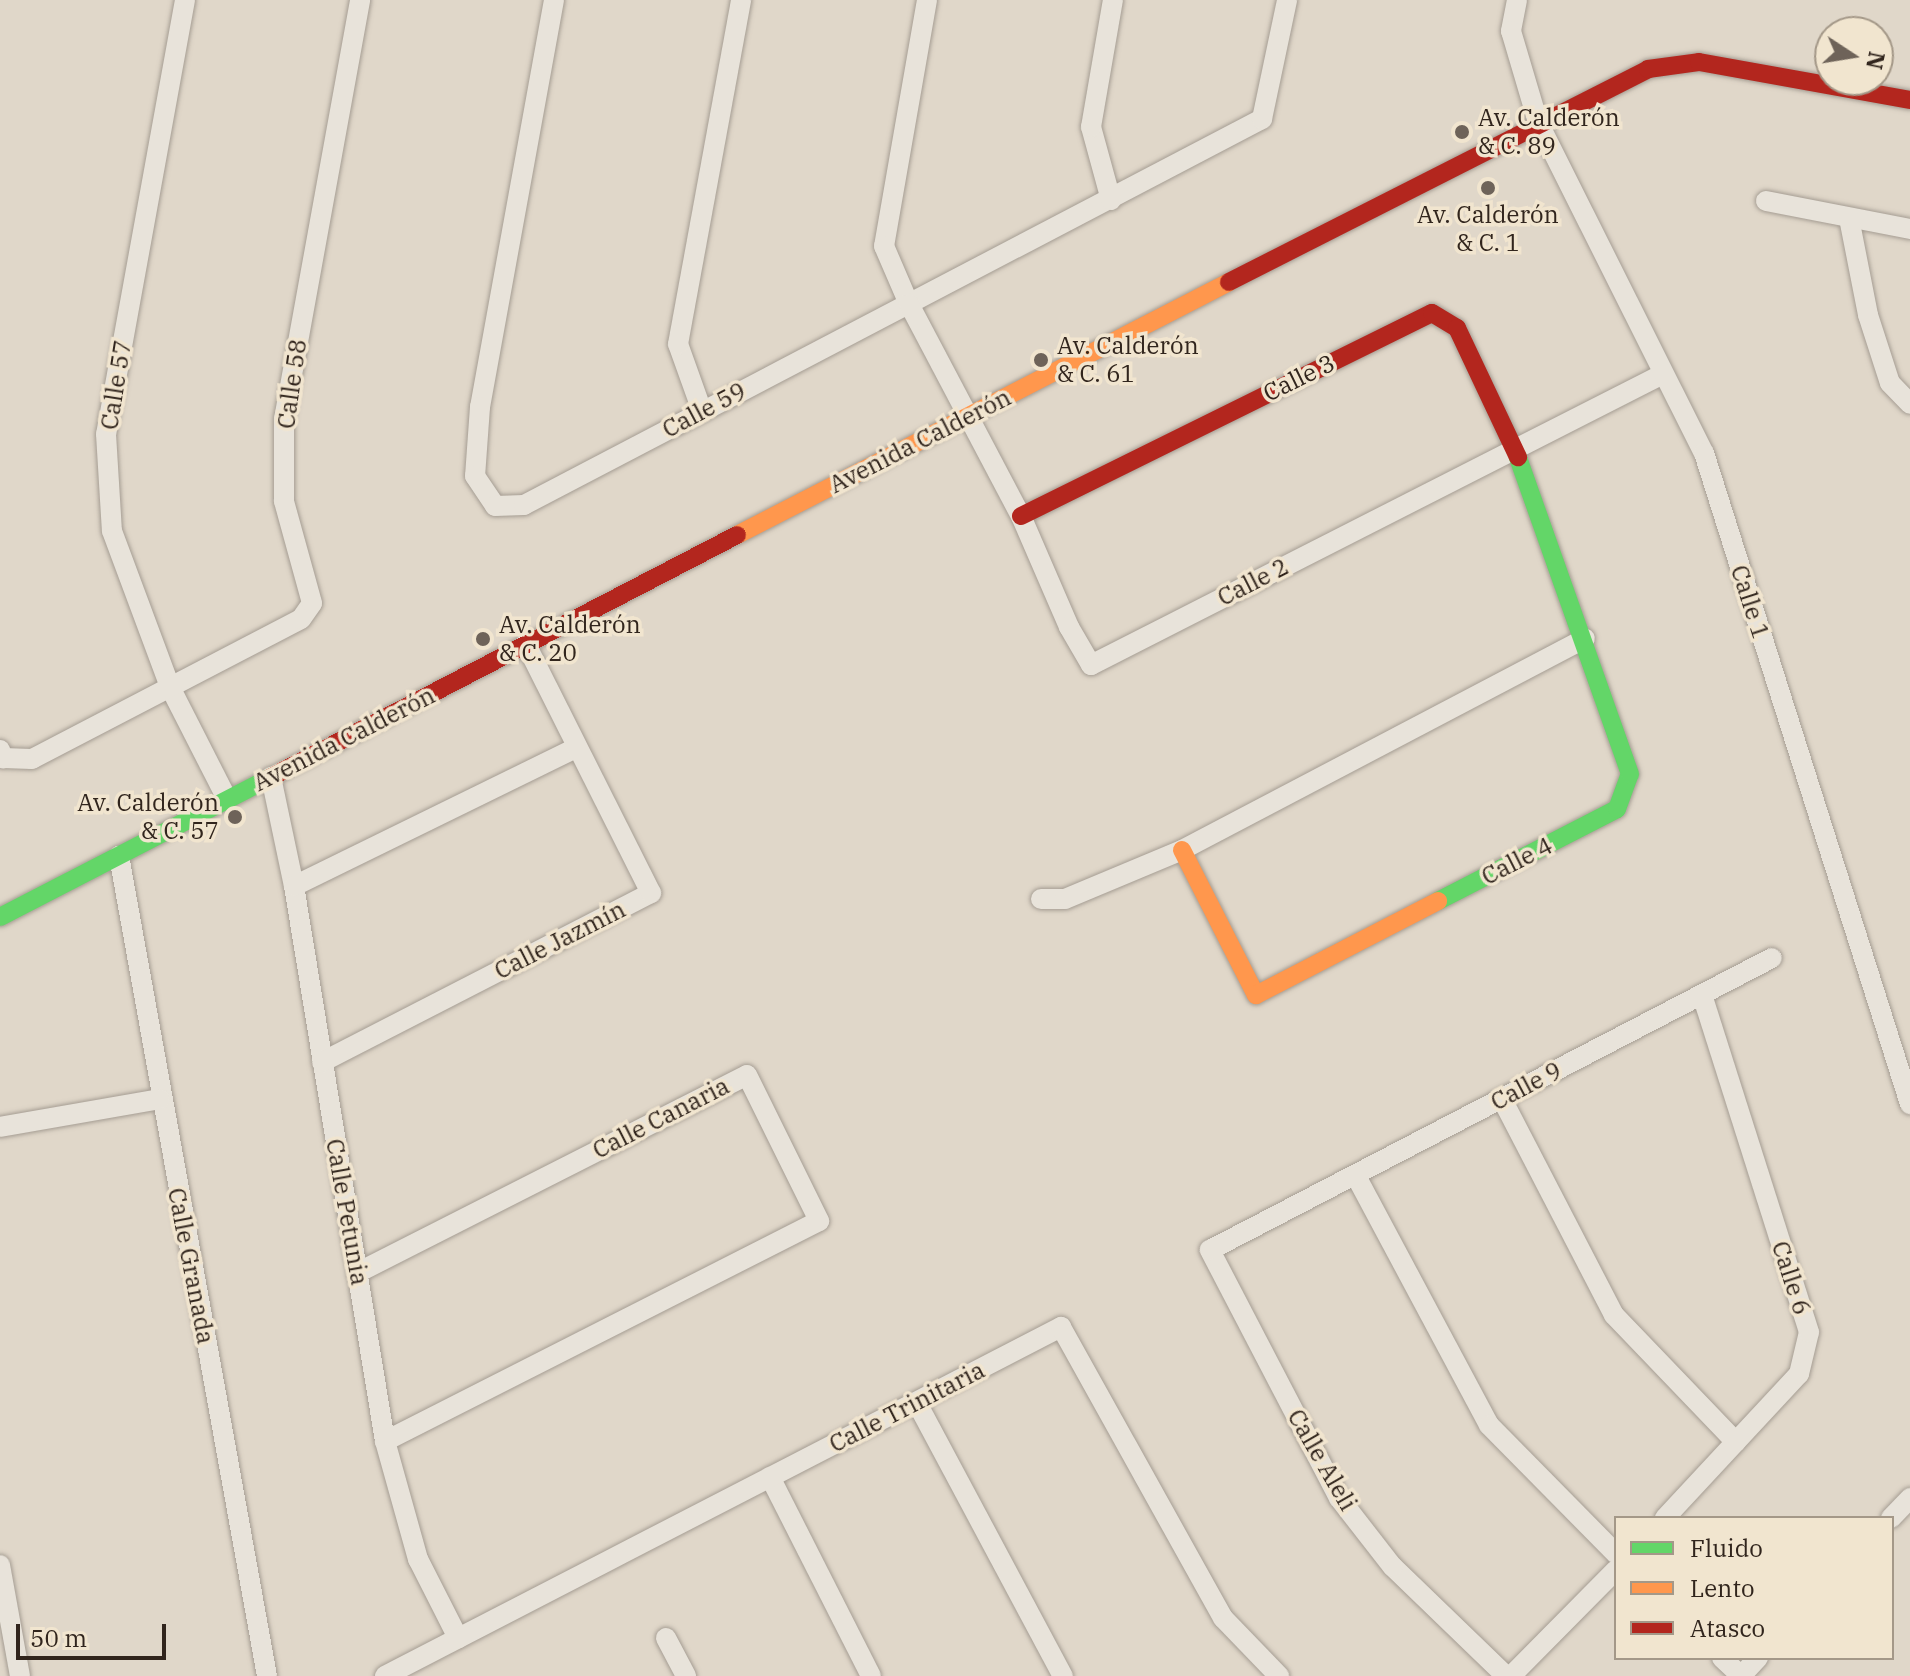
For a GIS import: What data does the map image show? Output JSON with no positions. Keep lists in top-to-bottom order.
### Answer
{
  "streets": {
    "street": [
      "Calle 3",
      "Calle 58",
      "Calle 57",
      "Calle 59",
      "Avenida Calderón",
      "Calle 2",
      "Calle 1",
      "Calle 4",
      "Calle Jazmín",
      "Calle 9",
      "Calle Canaria",
      "Calle Petunia",
      "Calle Granada",
      "Calle 6",
      "Calle Trinitaria",
      "Calle Aleli"
    ]
  },
  "crossings": [
    ["Calle 3", "Calle 2"],
    ["Calle 3", "Calle 4"],
    ["Calle 58", "Calle 57"],
    ["Calle 57", "Avenida Calderón"],
    ["Calle 59", "Calle 2"],
    ["Avenida Calderón", "Calle 2"],
    ["Avenida Calderón", "Calle 1"],
    ["Avenida Calderón", "Calle Petunia"],
    ["Avenida Calderón", "Calle Granada"],
    ["Calle 2", "Calle 1"],
    ["Calle 2", "Calle 4"],
    ["Calle Jazmín", "Calle Petunia"],
    ["Calle 9", "Calle 6"],
    ["Calle 9", "Calle Aleli"],
    ["Calle Canaria", "Calle Petunia"],
    ["Calle Petunia", "Calle Trinitaria"]
  ],
  "places": [
    "Av. Calderón & C. 89",
    "Av. Calderón & C. 1",
    "Av. Calderón & C. 61",
    "Av. Calderón & C. 20",
    "Av. Calderón & C. 57"
  ],
  "legend": ["Fluido", "Lento", "Atasco"],
  "scale_bar": "50 m",
  "north": "right"
}
